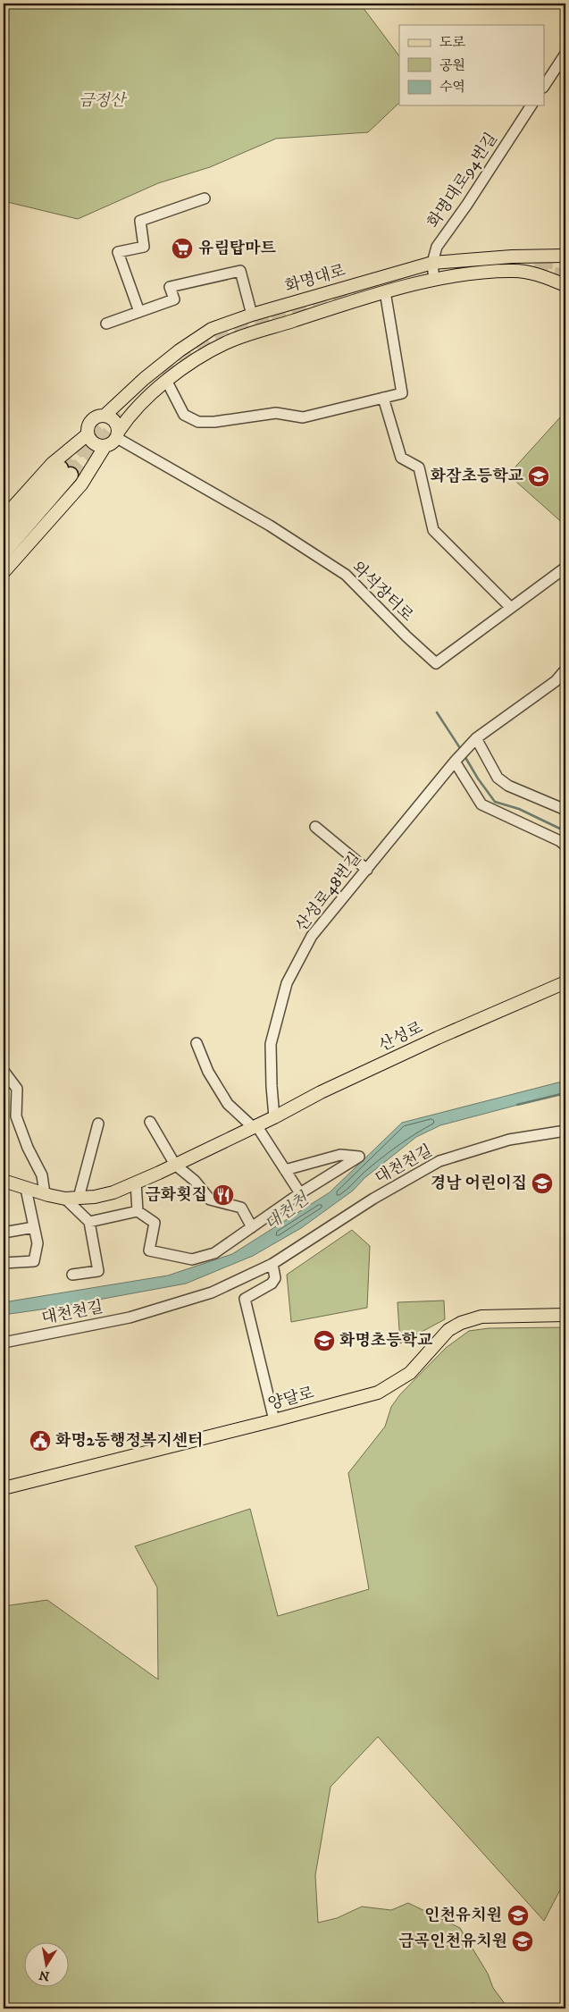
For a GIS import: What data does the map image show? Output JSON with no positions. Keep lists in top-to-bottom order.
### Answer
{
  "streets": {
    "main road": ["화명대로", "산성로", "양달로"],
    "street": [
      "화명대로94번길",
      "와석장터로",
      "산성로48번길",
      "대천천길"
    ]
  },
  "crossings": [
    ["화명대로94번길", "화명대로"],
    ["화명대로", "와석장터로"],
    ["산성로48번길", "산성로"]
  ],
  "water": ["대천천"],
  "parks": ["금정산"],
  "places": {
    "supermarket": ["유림탑마트"],
    "school or university": [
      "화잠초등학교",
      "경남 어린이집",
      "화명초등학교",
      "인천유치원",
      "금곡인천유치원"
    ],
    "restaurant": ["금화횟집"],
    "public building": ["화명2동행정복지센터"]
  },
  "legend": ["도로", "공원", "수역"],
  "north": "bottom"
}
